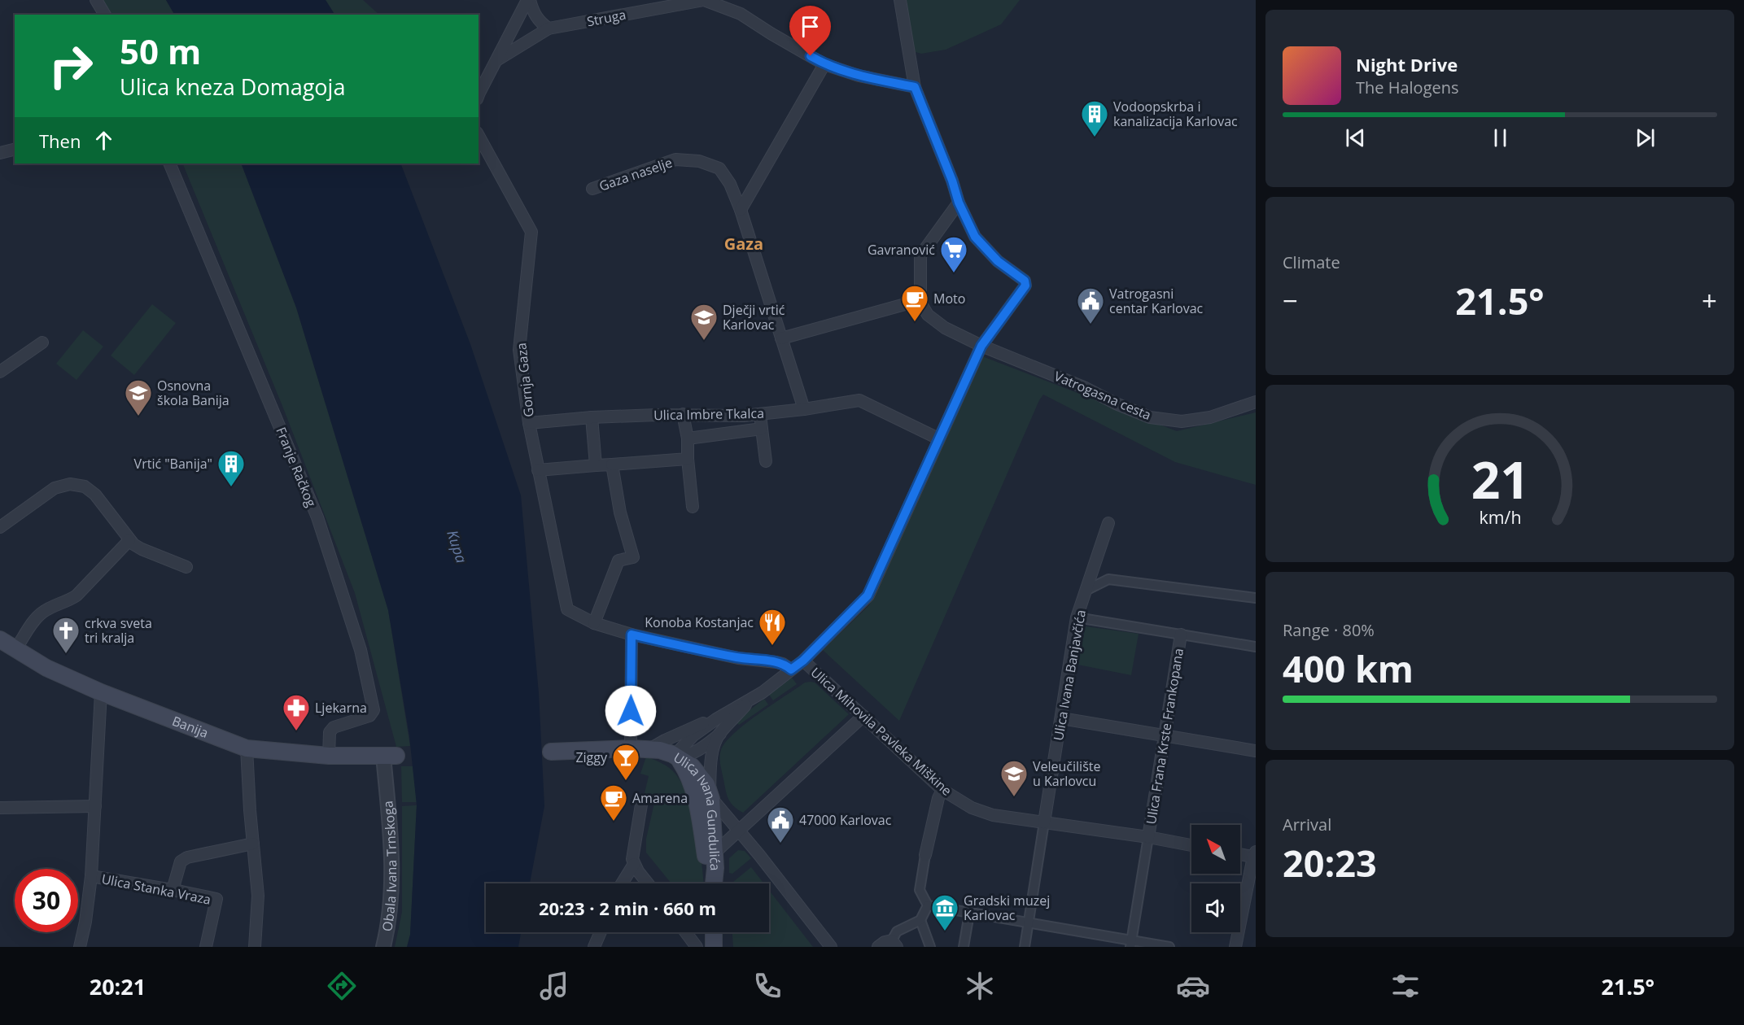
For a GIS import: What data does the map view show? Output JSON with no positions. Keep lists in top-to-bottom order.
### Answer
{
  "streets": {
    "main road": ["Banija", "Ulica Ivana Gundulića"],
    "street": [
      "Struga",
      "Gaza naselje",
      "Gornja Gaza",
      "Vatrogasna cesta",
      "Ulica Imbre Tkalca",
      "Franje Račkog",
      "Ulica Ivana Banjavčića",
      "Ulica Mihovila Pavleka Miškine",
      "Ulica Frana Krste Frankopana",
      "Obala Ivana Trnskoga",
      "Ulica Stanka Vraza"
    ]
  },
  "crossings": [
    ["Gaza naselje", "Ulica Imbre Tkalca"],
    ["Gornja Gaza", "Ulica Imbre Tkalca"],
    ["Franje Račkog", "Banija"],
    ["Ulica Ivana Banjavčića", "Ulica Mihovila Pavleka Miškine"],
    ["Banija", "Obala Ivana Trnskoga"],
    ["Ulica Mihovila Pavleka Miškine", "Ulica Frana Krste Frankopana"]
  ],
  "districts": ["Gaza"],
  "water": ["Kupa"],
  "places": {
    "building": ["Vodoopskrba i kanalizacija Karlovac", "Vrtić \"Banija\""],
    "supermarket": ["Gavranović"],
    "cafe": ["Moto", "Amarena"],
    "public building": ["Vatrogasni centar Karlovac", "47000 Karlovac"],
    "school or university": ["Dječji vrtić Karlovac", "Osnovna škola Banija", "Veleučilište u Karlovcu"],
    "restaurant": ["Konoba Kostanjac"],
    "church": ["crkva sveta tri kralja"],
    "pharmacy": ["Ljekarna"],
    "bar": ["Ziggy"],
    "museum": ["Gradski muzej Karlovac"]
  },
  "north": "top left",
  "page": {
    "turn": ["50 m", "Ulica kneza Domagoja"],
    "song": ["Night Drive", "The Halogens"],
    "then": "Then",
    "tile": [
      "Climate",
      ["Range · 80%", "400 km"],
      ["Arrival", "20:23"]
    ],
    "heat": ["−", "21.5°", "+"],
    "limit": "30",
    "trip": "20:23 · 2 min · 660 m",
    "tabs": ["20:21", "21.5°"],
    "gauge": ["21", "km/h"]
  }
}
